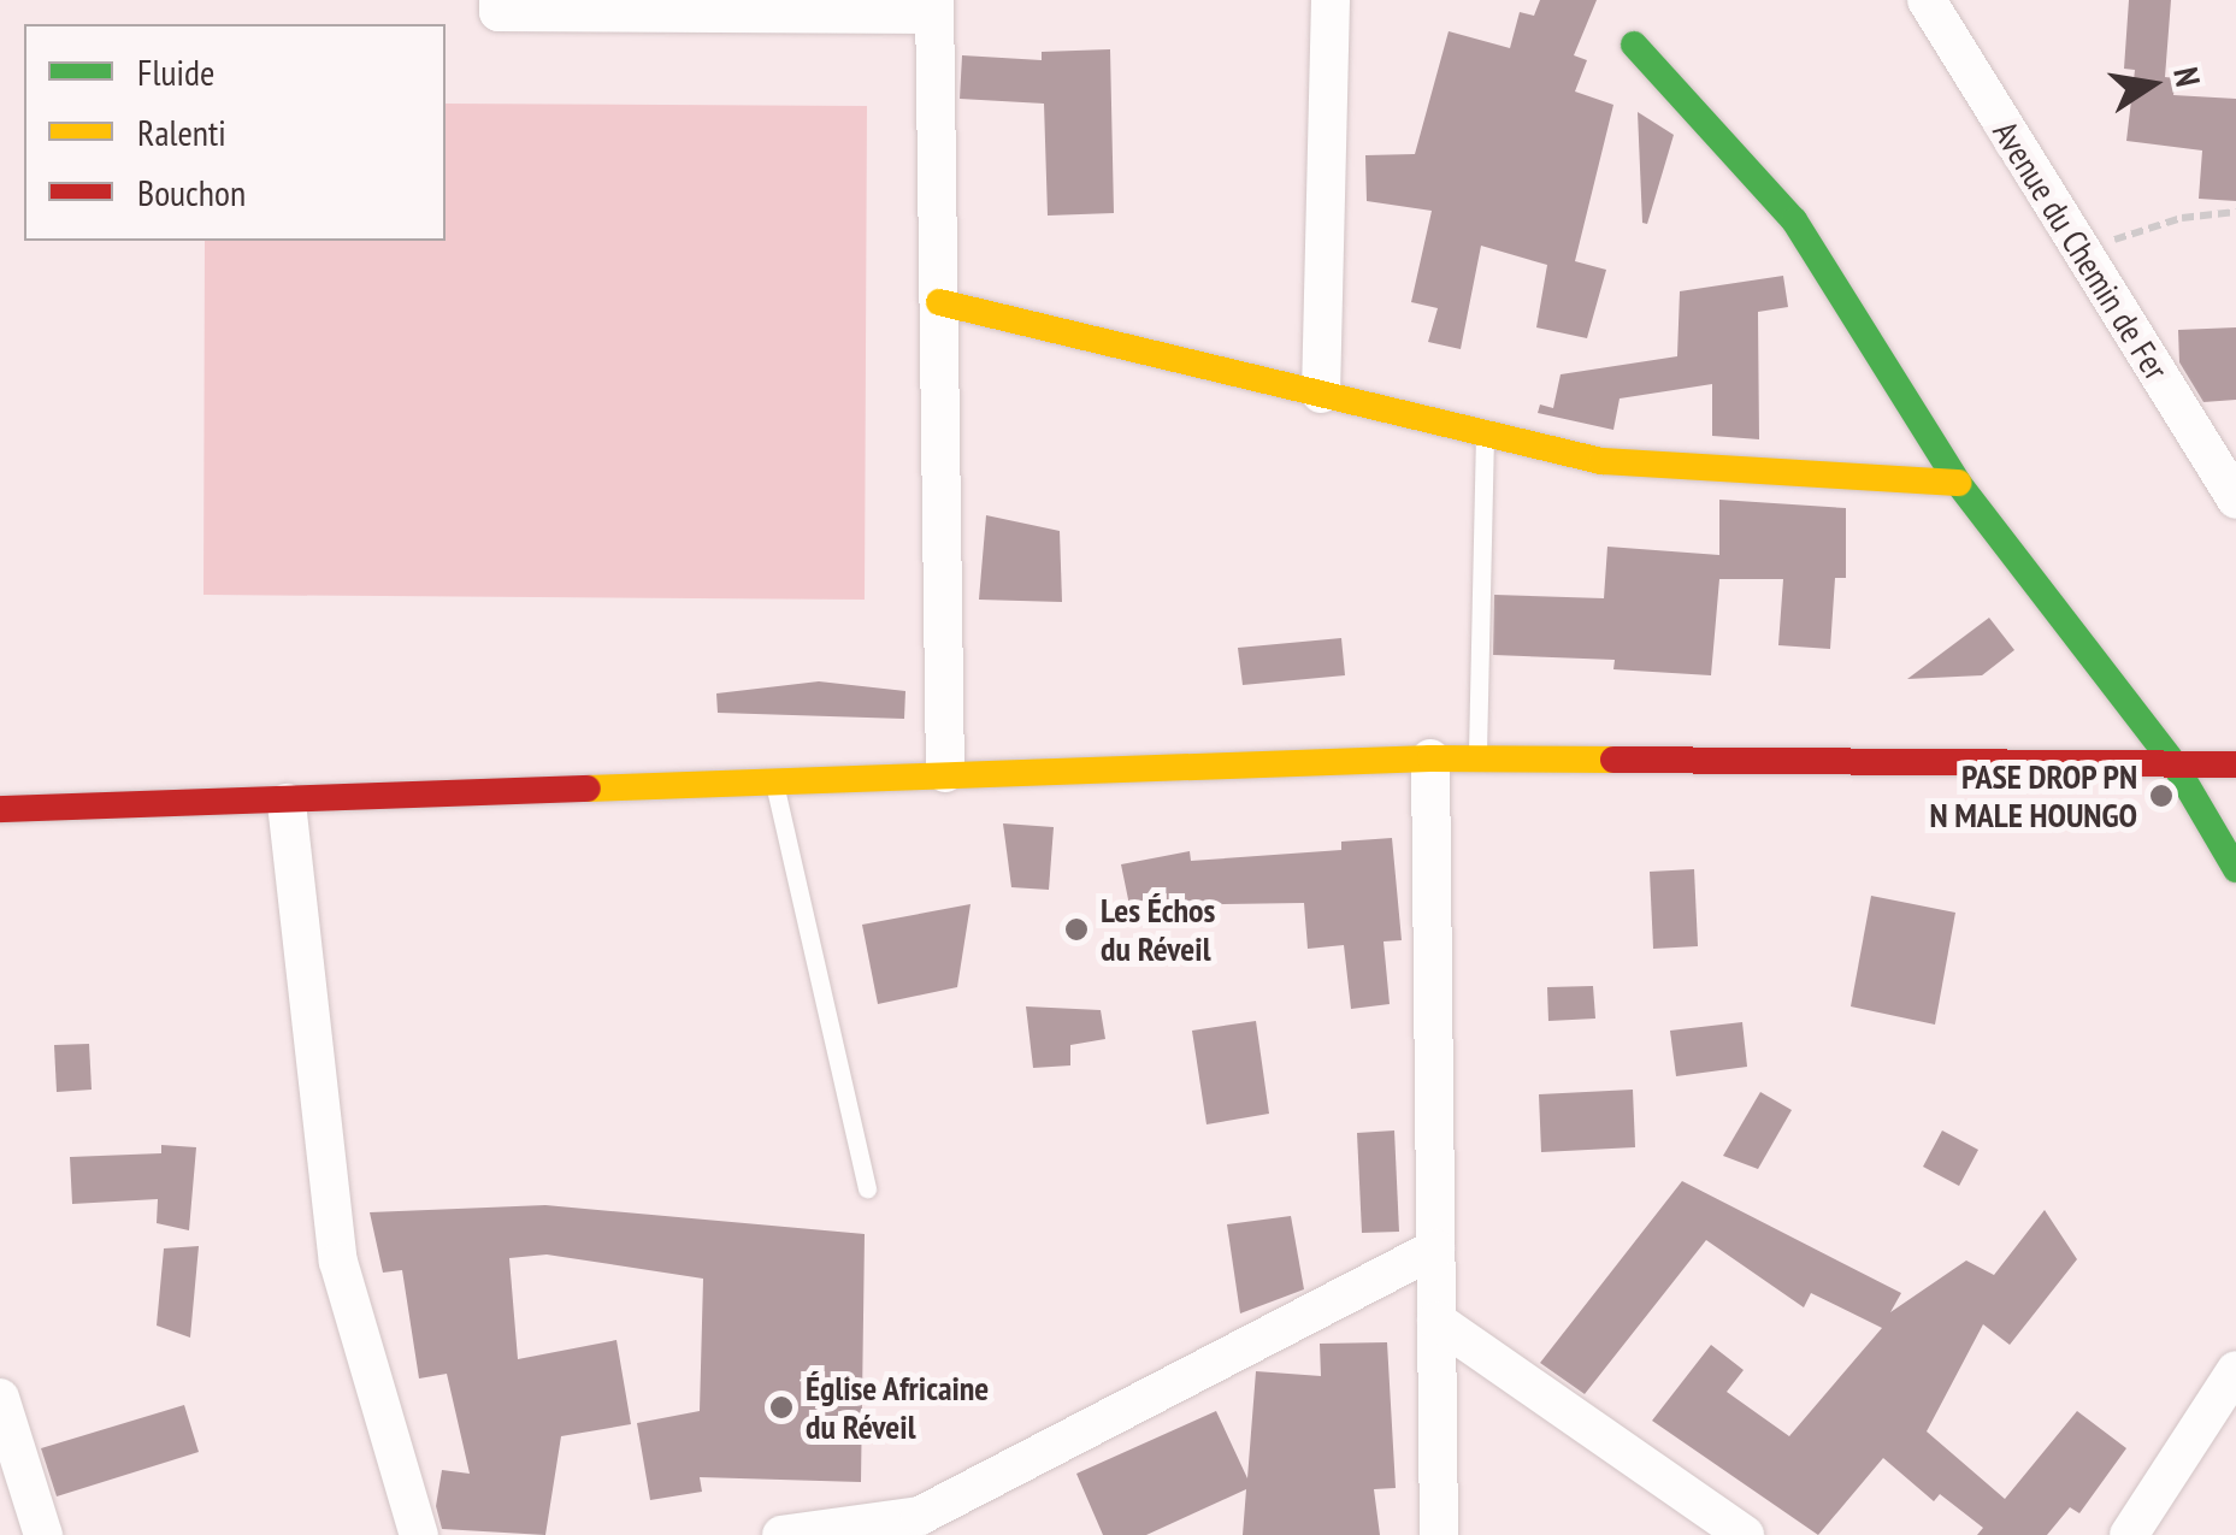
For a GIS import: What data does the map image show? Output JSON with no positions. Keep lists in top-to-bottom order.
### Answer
{
  "streets": {
    "street": ["Avenue du Chemin de Fer"]
  },
  "places": ["PASE DROP PN N MALE HOUNGO", "Les Échos du Réveil", "Église Africaine du Réveil"],
  "legend": ["Fluide", "Ralenti", "Bouchon"],
  "north": "right"
}
